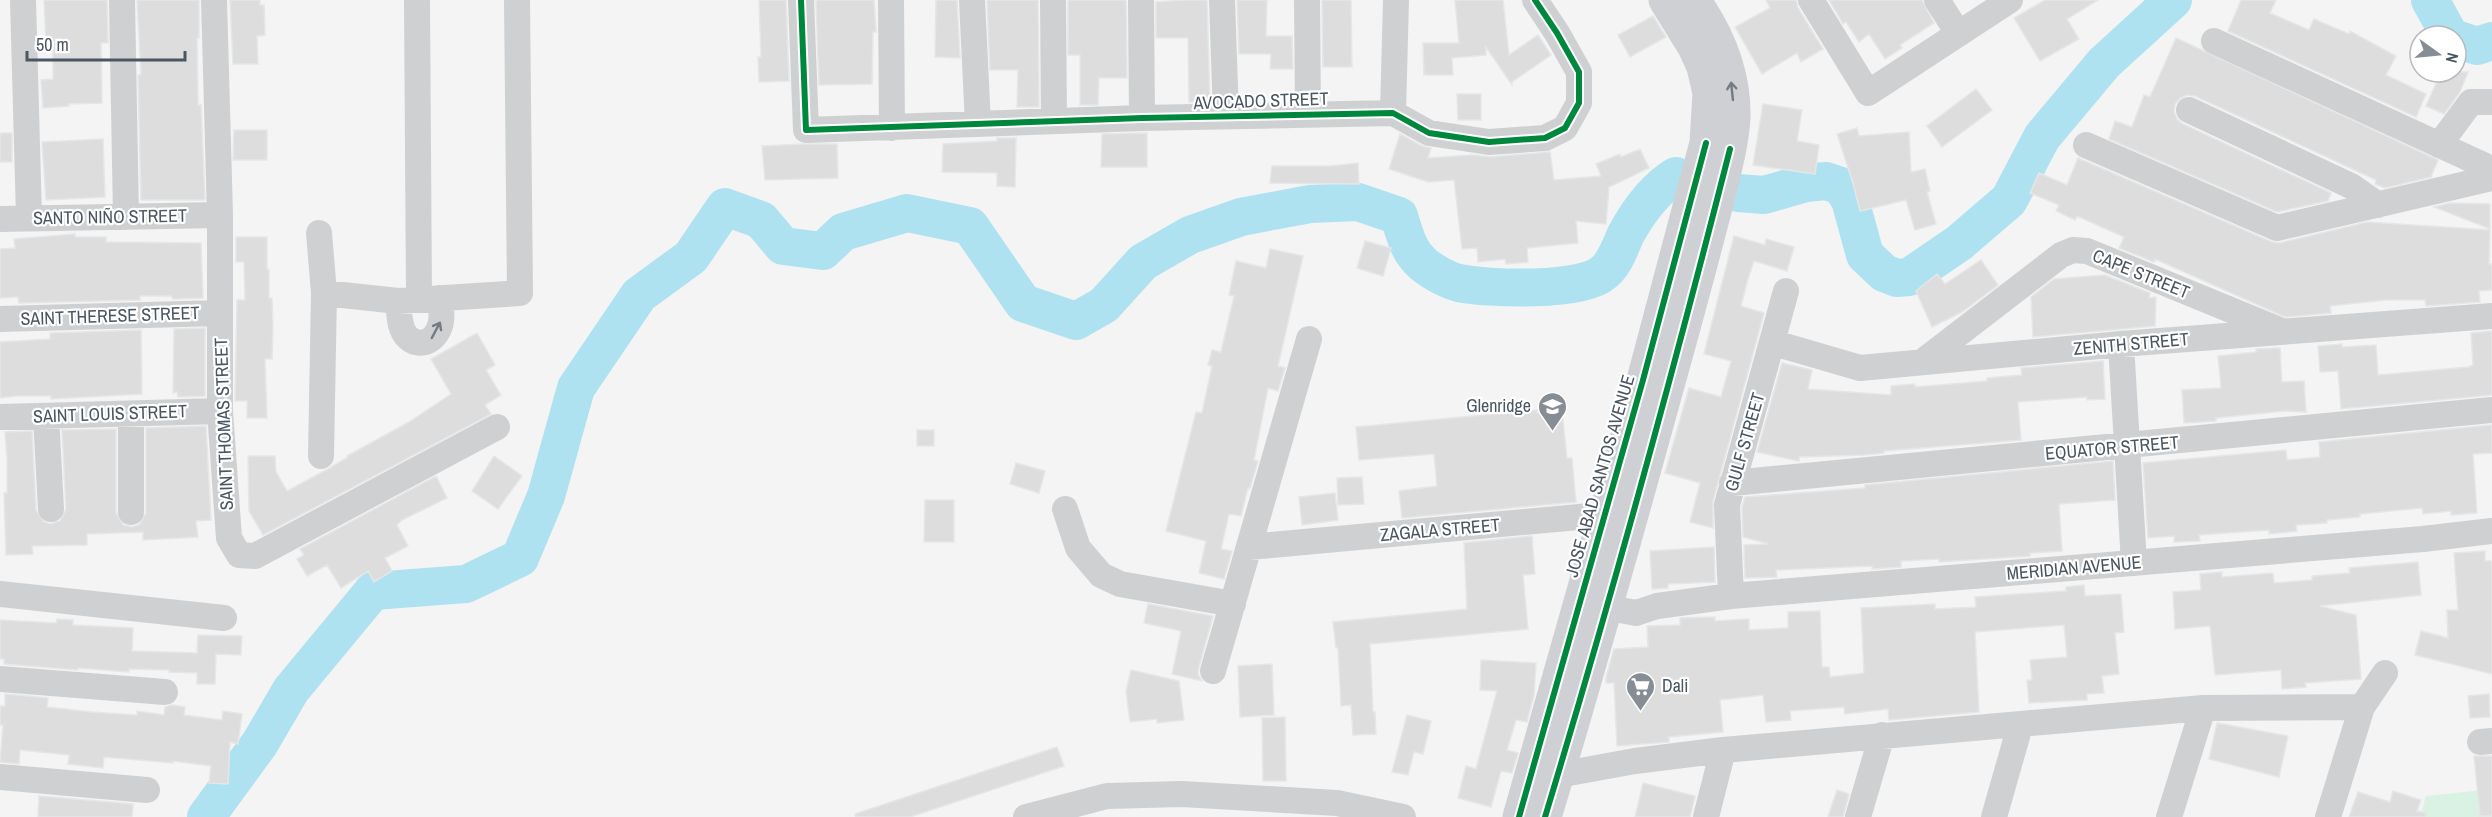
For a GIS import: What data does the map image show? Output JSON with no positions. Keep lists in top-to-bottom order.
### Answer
{
  "streets": {
    "main road": ["JOSE ABAD SANTOS AVENUE"],
    "street": [
      "AVOCADO STREET",
      "SANTO NIÑO STREET",
      "CAPE STREET",
      "SAINT THERESE STREET",
      "ZENITH STREET",
      "SAINT LOUIS STREET",
      "SAINT THOMAS STREET",
      "GULF STREET",
      "EQUATOR STREET",
      "ZAGALA STREET",
      "MERIDIAN AVENUE"
    ]
  },
  "crossings": [
    ["SANTO NIÑO STREET", "SAINT THOMAS STREET"],
    ["CAPE STREET", "ZENITH STREET"],
    ["SAINT THERESE STREET", "SAINT THOMAS STREET"],
    ["ZENITH STREET", "GULF STREET"],
    ["SAINT LOUIS STREET", "SAINT THOMAS STREET"],
    ["GULF STREET", "EQUATOR STREET"],
    ["GULF STREET", "MERIDIAN AVENUE"],
    ["JOSE ABAD SANTOS AVENUE", "ZAGALA STREET"],
    ["JOSE ABAD SANTOS AVENUE", "MERIDIAN AVENUE"]
  ],
  "places": {
    "school or university": ["Glenridge"],
    "supermarket": ["Dali"]
  },
  "scale_bar": "50 m",
  "north": "right"
}
